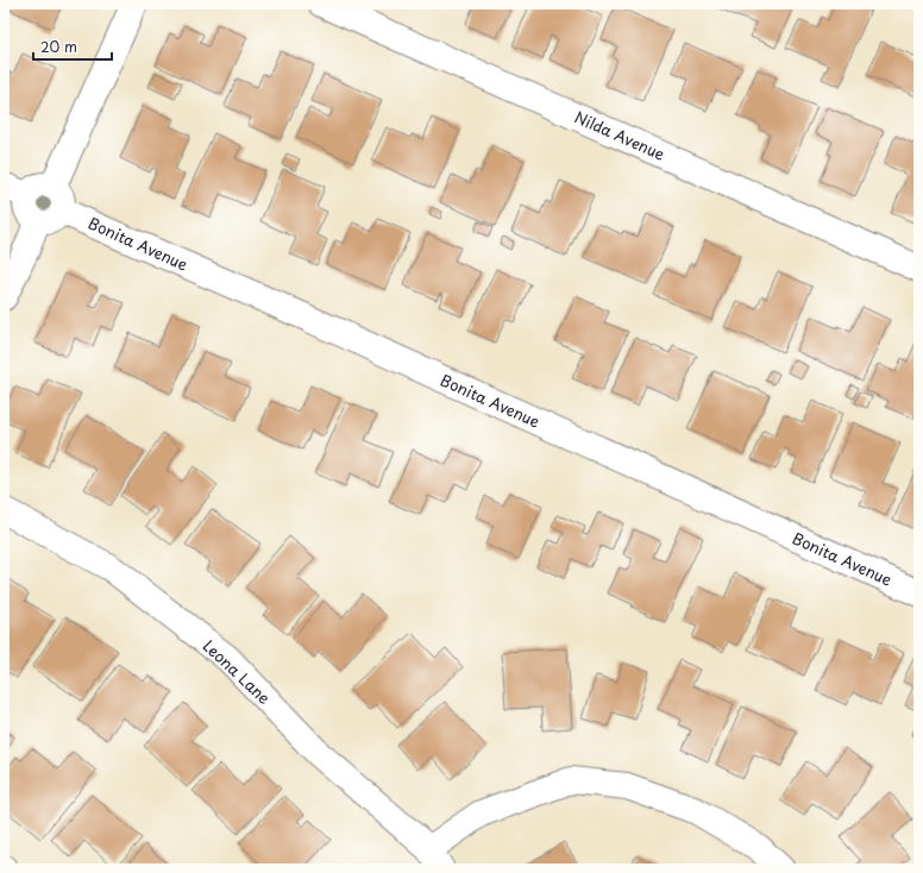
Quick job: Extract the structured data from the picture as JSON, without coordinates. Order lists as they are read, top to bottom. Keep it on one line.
{"streets":{"street":["Nilda Avenue","Bonita Avenue","Leona Lane"]},"scale_bar":"20 m"}
